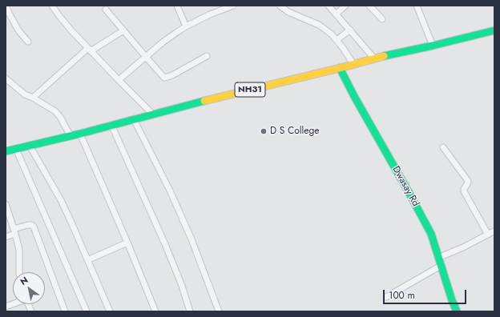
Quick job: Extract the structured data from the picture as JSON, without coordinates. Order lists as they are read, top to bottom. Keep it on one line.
{"streets":{"main road":["NH31","Dwasay Rd"]},"crossings":[["NH31","Dwasay Rd"]],"places":["D S College"],"scale_bar":"100 m","north":"top left"}
